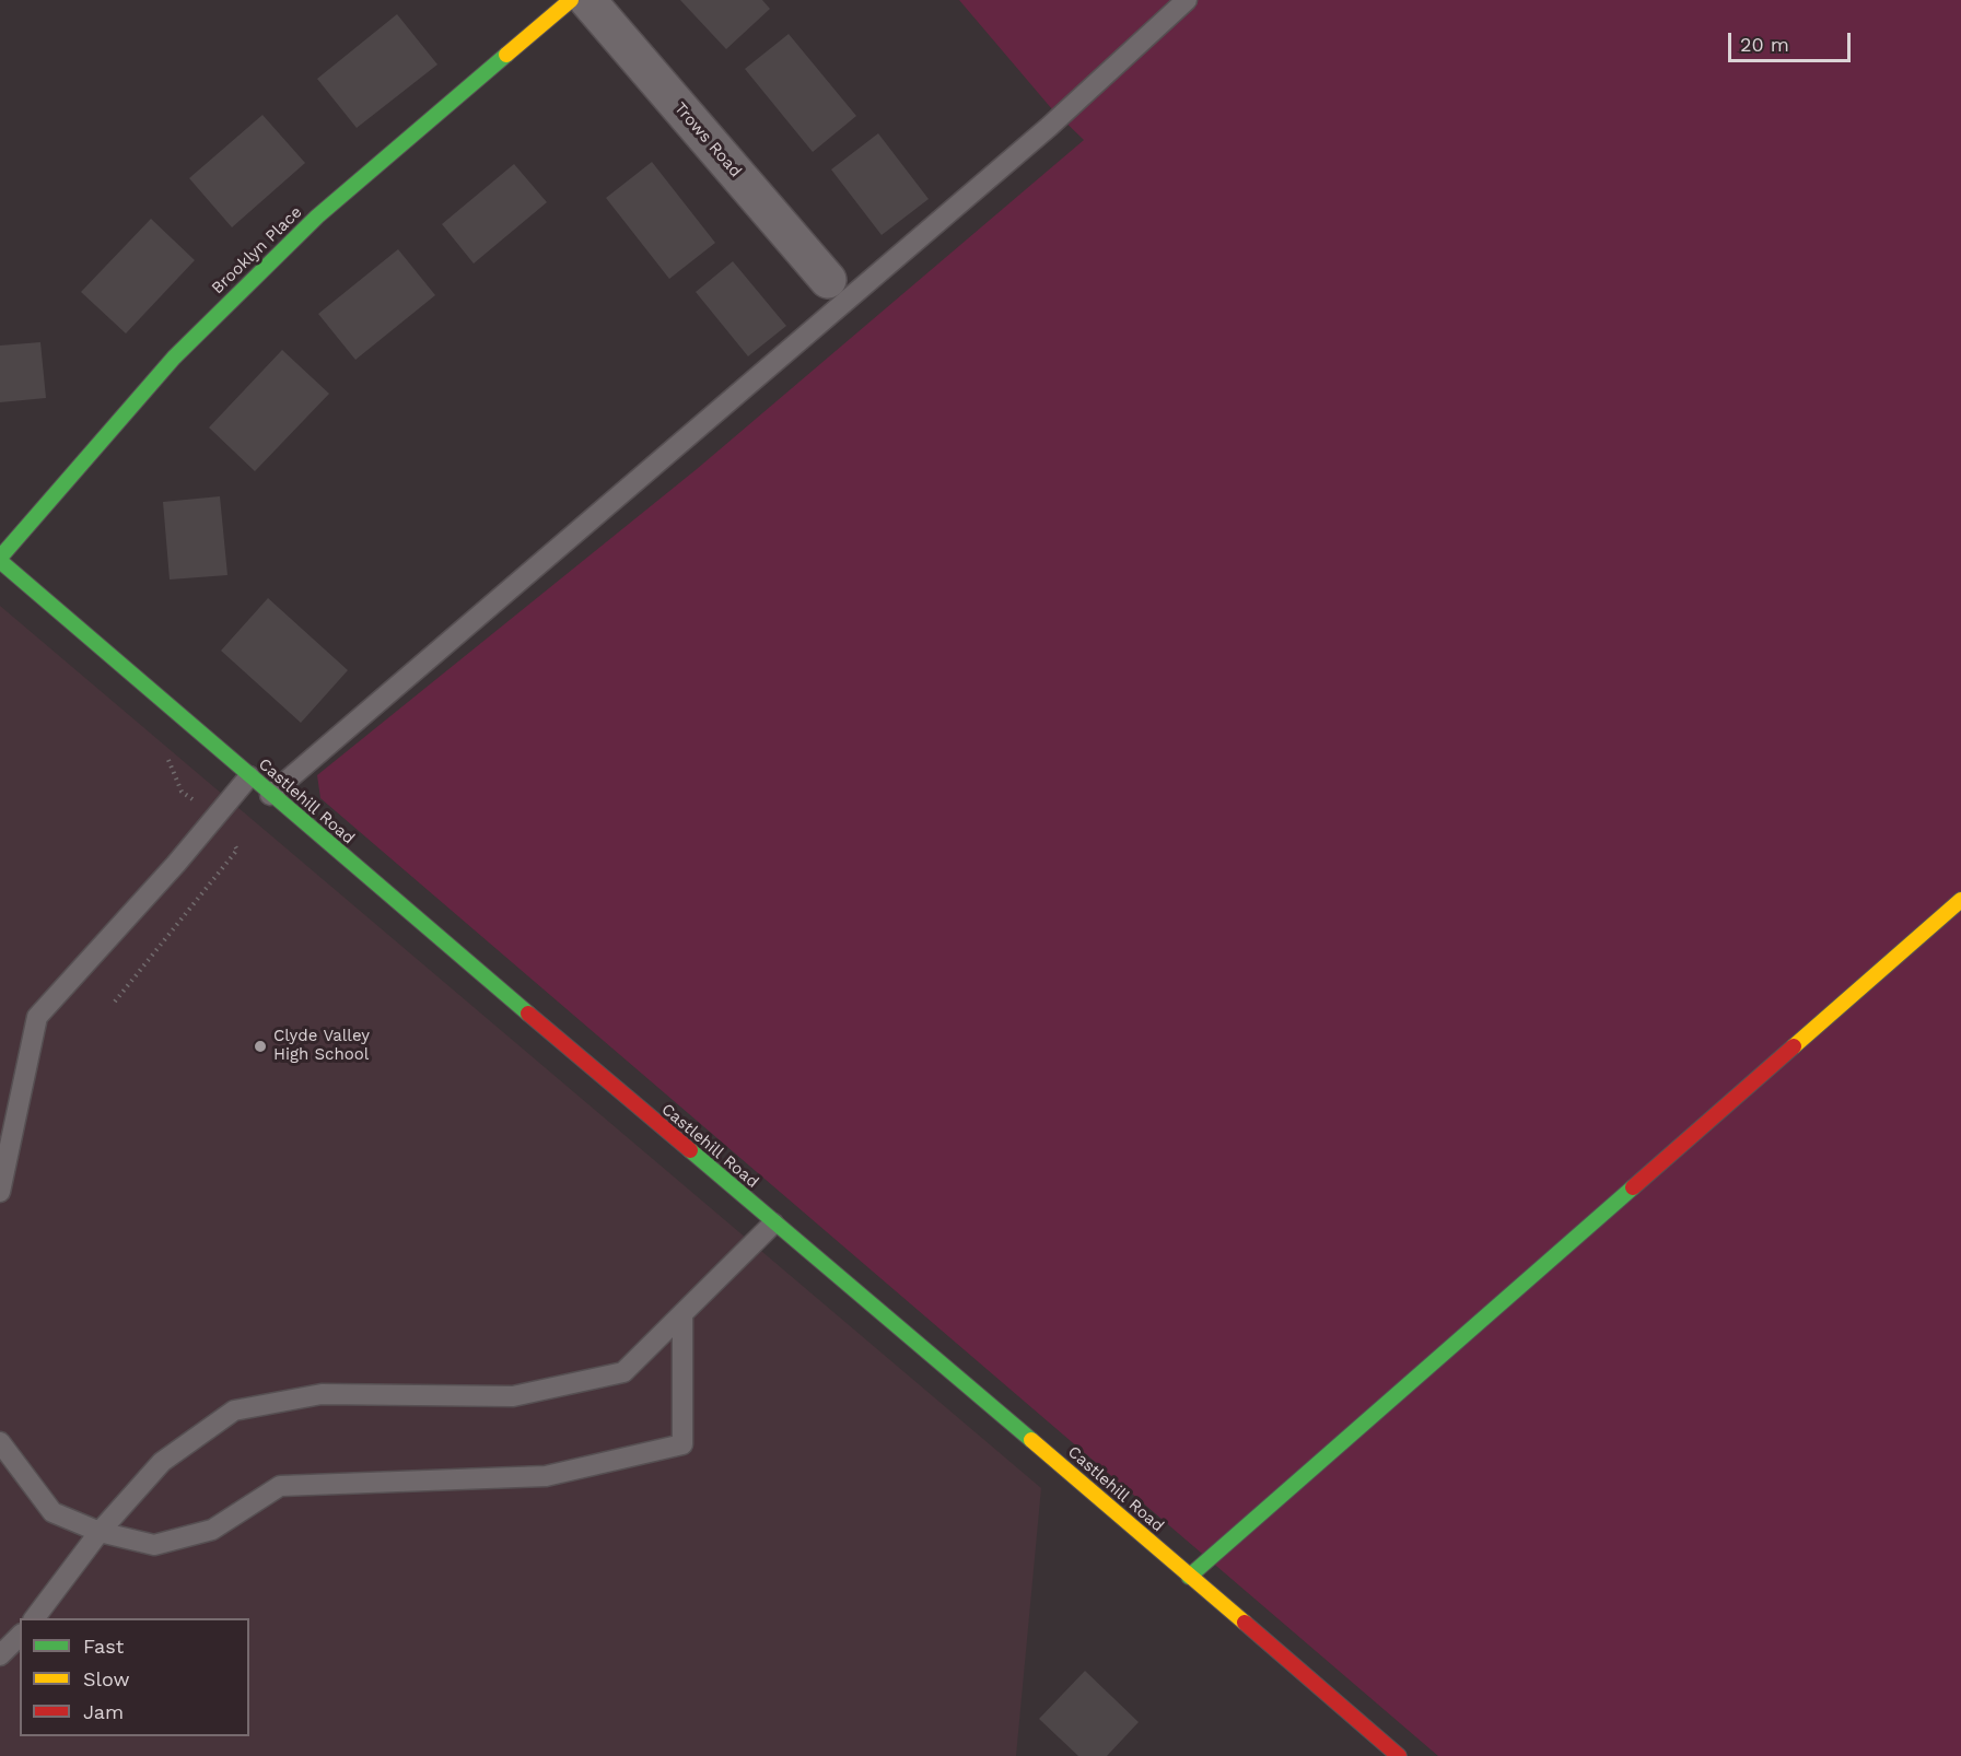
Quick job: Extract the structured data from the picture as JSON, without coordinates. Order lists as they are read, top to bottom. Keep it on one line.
{"streets":{"main road":["Brooklyn Place","Castlehill Road"],"street":["Trows Road"]},"crossings":[["Brooklyn Place","Castlehill Road"]],"places":["Clyde Valley High School"],"legend":["Fast","Slow","Jam"],"scale_bar":"20 m"}
